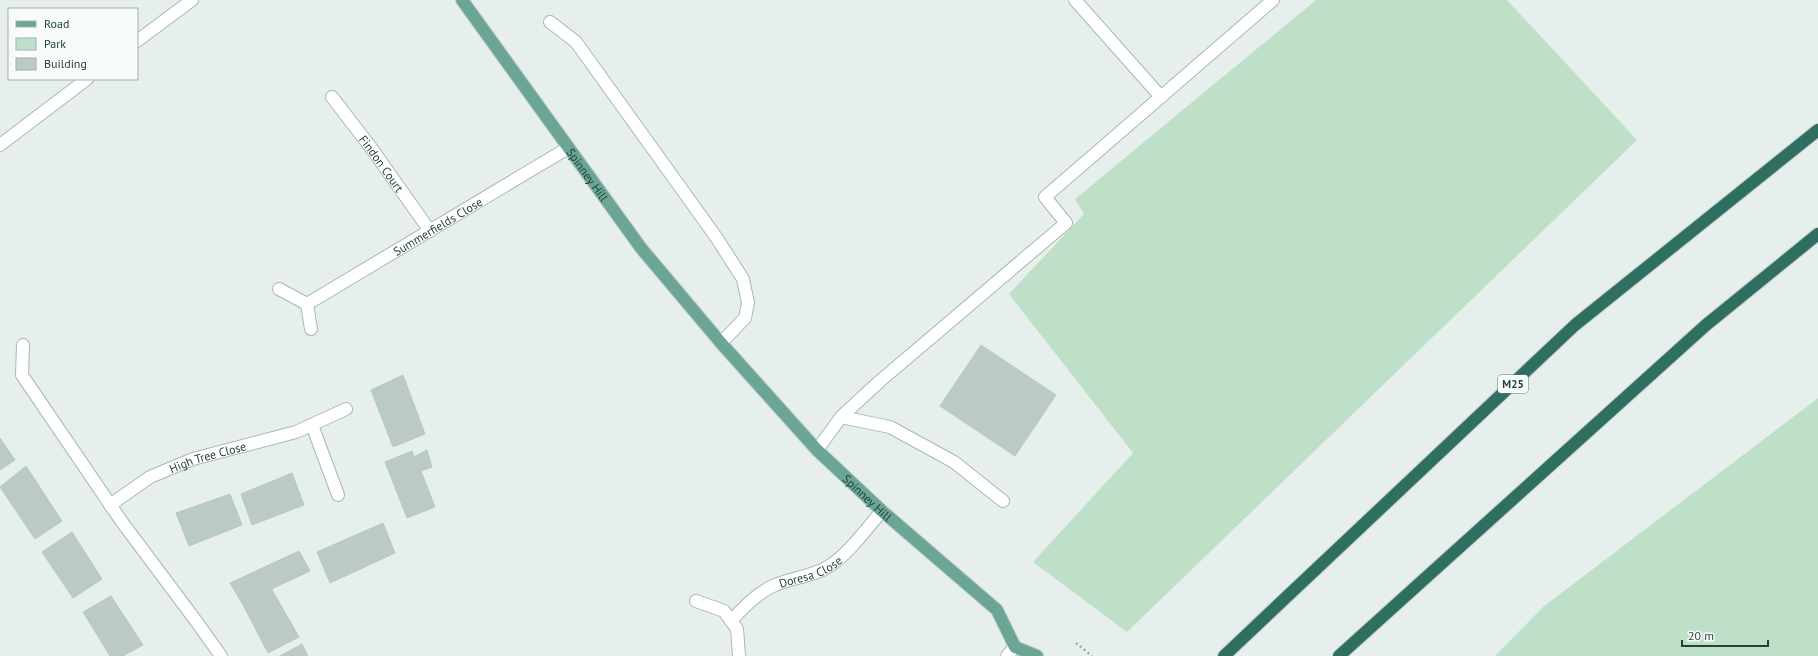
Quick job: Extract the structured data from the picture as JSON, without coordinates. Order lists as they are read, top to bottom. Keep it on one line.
{"streets":{"highway":["M25"],"main road":["Spinney Hill"],"street":["Findon Court","Summerfields Close","High Tree Close","Doresa Close"]},"crossings":[["Findon Court","Summerfields Close"],["Spinney Hill","Summerfields Close"],["Spinney Hill","Doresa Close"]],"legend":["Road","Park","Building"],"scale_bar":"20 m"}
